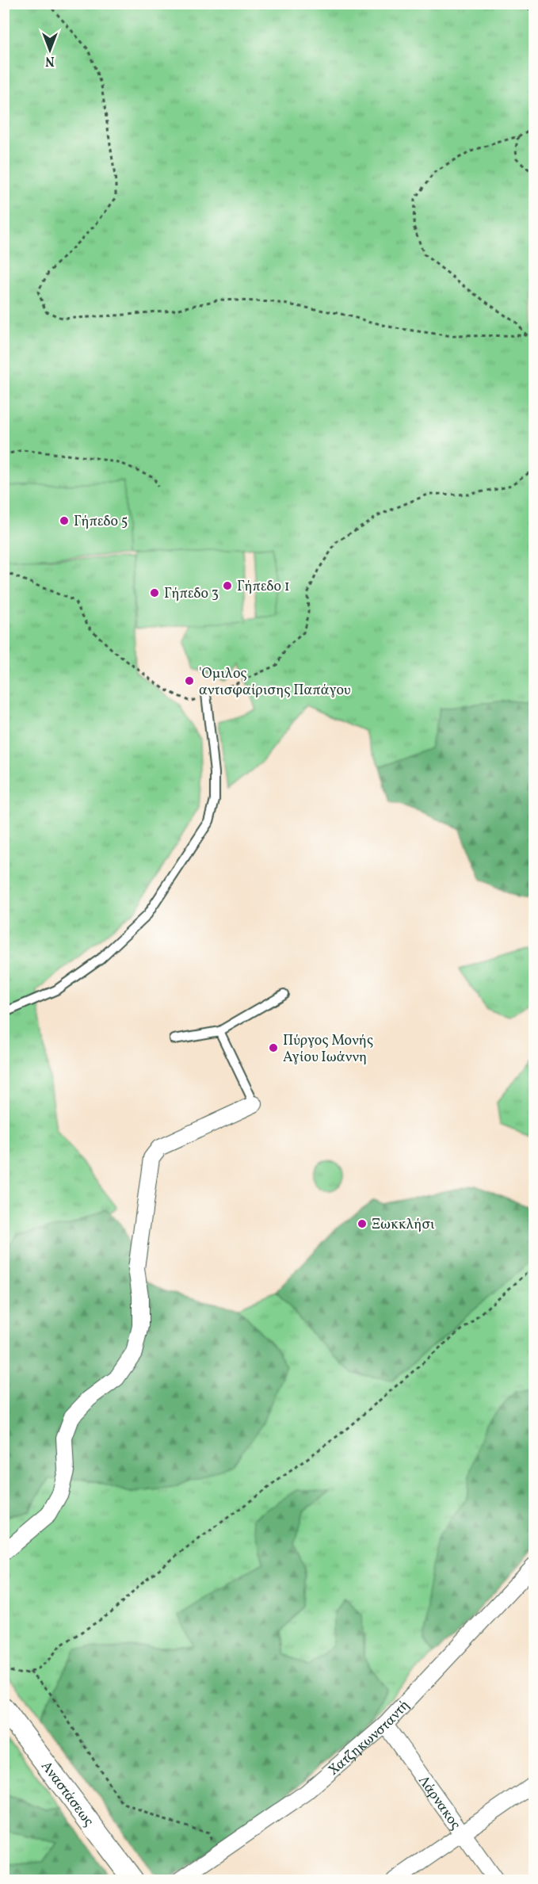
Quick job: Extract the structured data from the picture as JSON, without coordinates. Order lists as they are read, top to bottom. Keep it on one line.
{"streets":{"street":["Χατζηκωνσταντή","Αναστάσεως","Λάρνακος"]},"crossings":[["Χατζηκωνσταντή","Λάρνακος"]],"places":["Γήπεδο 5","Γήπεδο 1","Γήπεδο 3","'Ομιλος αντισφαίρισης Παπάγου","Πύργος Μονής Αγίου Ιωάννη","Ξωκκλήσι"],"north":"bottom"}
